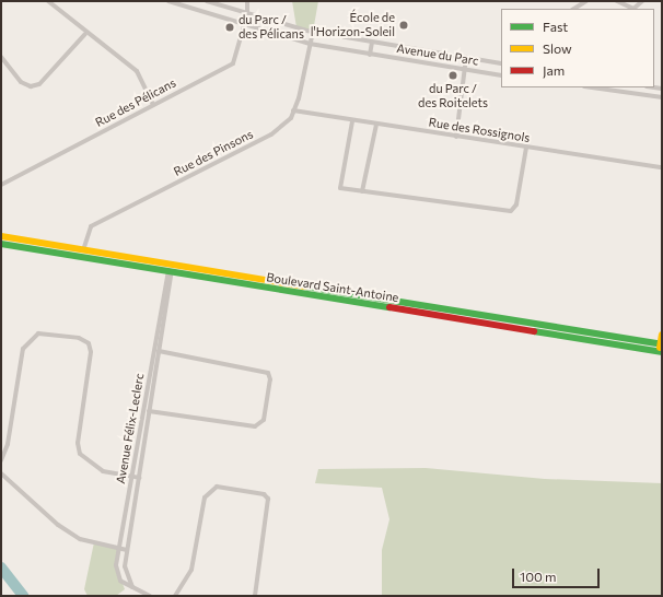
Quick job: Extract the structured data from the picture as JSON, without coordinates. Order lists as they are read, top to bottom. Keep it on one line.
{"streets":{"main road":["Boulevard Saint-Antoine"],"street":["Avenue du Parc","Rue des Pélicans","Rue des Rossignols","Rue des Pinsons","Avenue Félix-Leclerc"]},"crossings":[["Avenue du Parc","Rue des Pélicans"],["Avenue du Parc","Rue des Pinsons"],["Rue des Rossignols","Rue des Pinsons"],["Rue des Pinsons","Boulevard Saint-Antoine"],["Boulevard Saint-Antoine","Avenue Félix-Leclerc"]],"places":["École de l'Horizon-Soleil","du Parc / des Pélicans","du Parc / des Roitelets"],"legend":["Fast","Slow","Jam"],"scale_bar":"100 m"}
